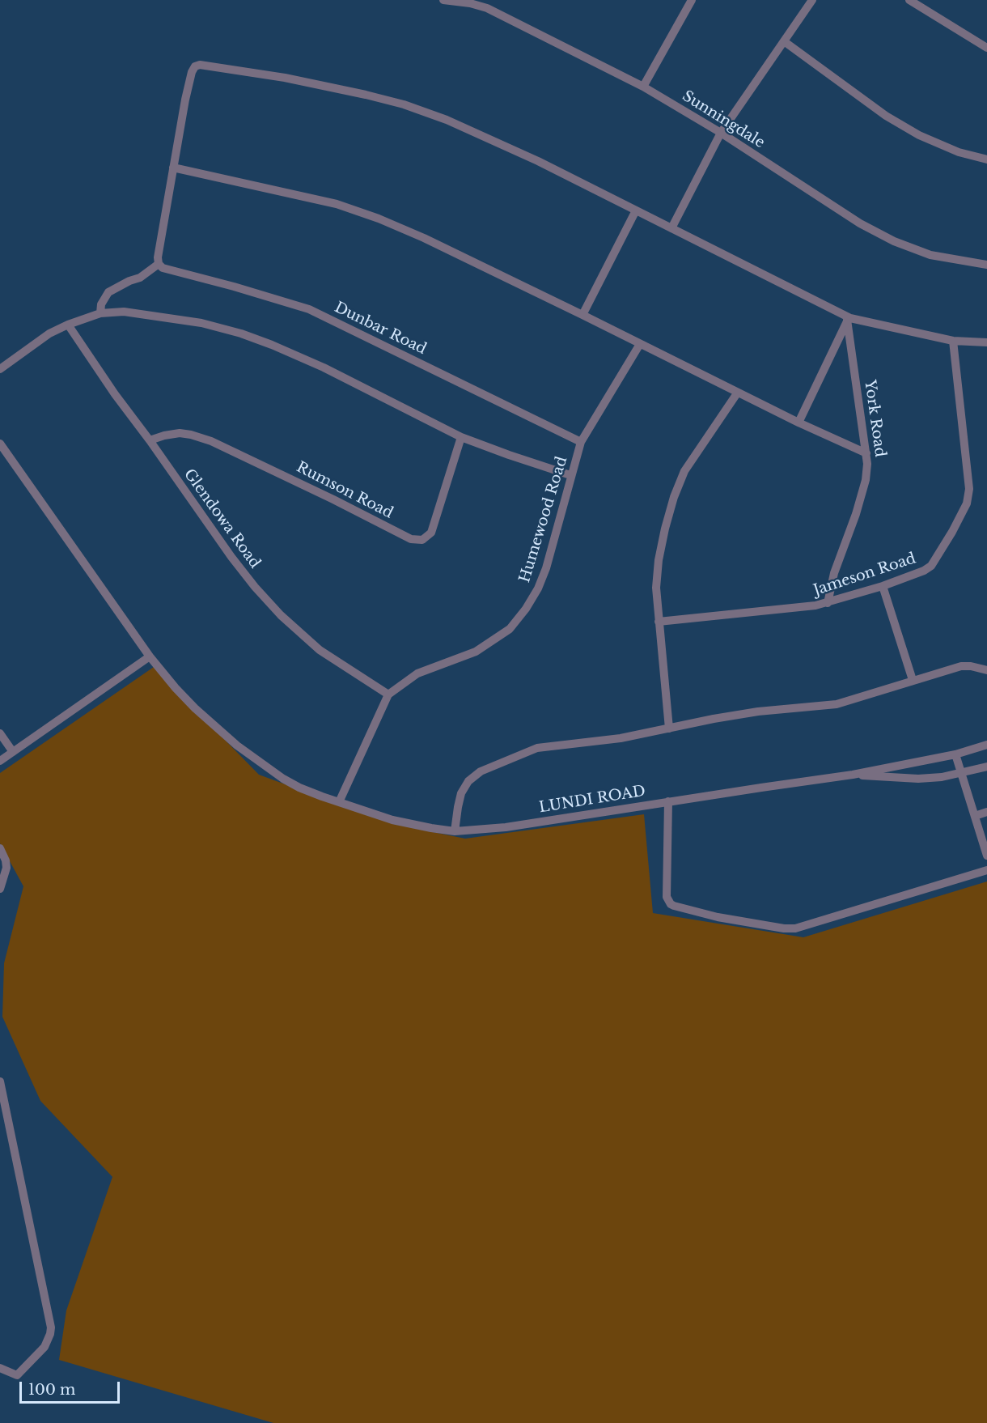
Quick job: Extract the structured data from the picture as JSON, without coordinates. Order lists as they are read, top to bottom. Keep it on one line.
{"streets":{"street":["Sunningdale","Dunbar Road","York Road","Rumson Road","Glendowa Road","Humewood Road","Jameson Road","LUNDI ROAD"]},"crossings":[["Dunbar Road","Humewood Road"],["York Road","Jameson Road"],["Rumson Road","Glendowa Road"],["Glendowa Road","Humewood Road"],["Humewood Road","LUNDI ROAD"]],"scale_bar":"100 m"}
